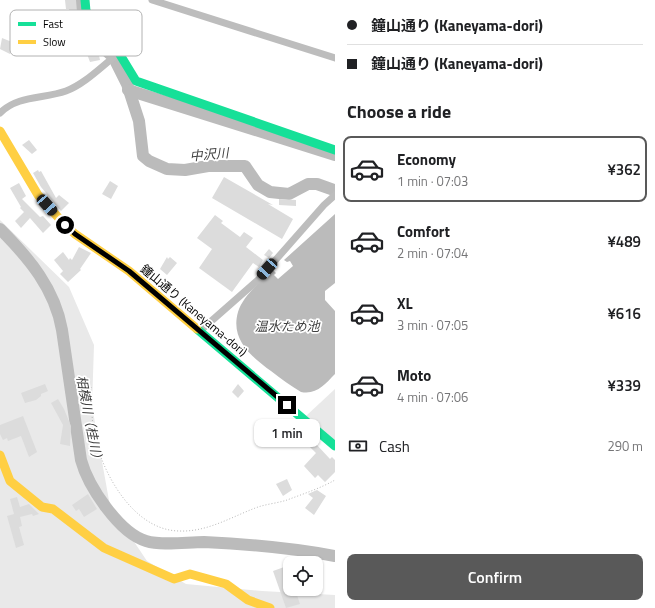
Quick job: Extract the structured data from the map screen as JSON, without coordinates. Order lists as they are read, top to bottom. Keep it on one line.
{"streets":{"street":["鐘山通り (Kaneyama-dori)"]},"water":["中沢川","温水ため池","相模川（桂川）"],"legend":["Fast","Slow"],"page":{"banner":["鐘山通り (Kaneyama-dori)","鐘山通り (Kaneyama-dori)"],"heading":"Choose a ride","list":[{"name":"Economy","note":"1 min · 07:03","value":"¥362"},{"name":"Comfort","note":"2 min · 07:04","value":"¥489"},{"name":"XL","note":"3 min · 07:05","value":"¥616"},{"name":"Moto","note":"4 min · 07:06","value":"¥339"}],"bubble":"1 min","pay":["Cash","290 m"],"buttons":"Confirm"}}
